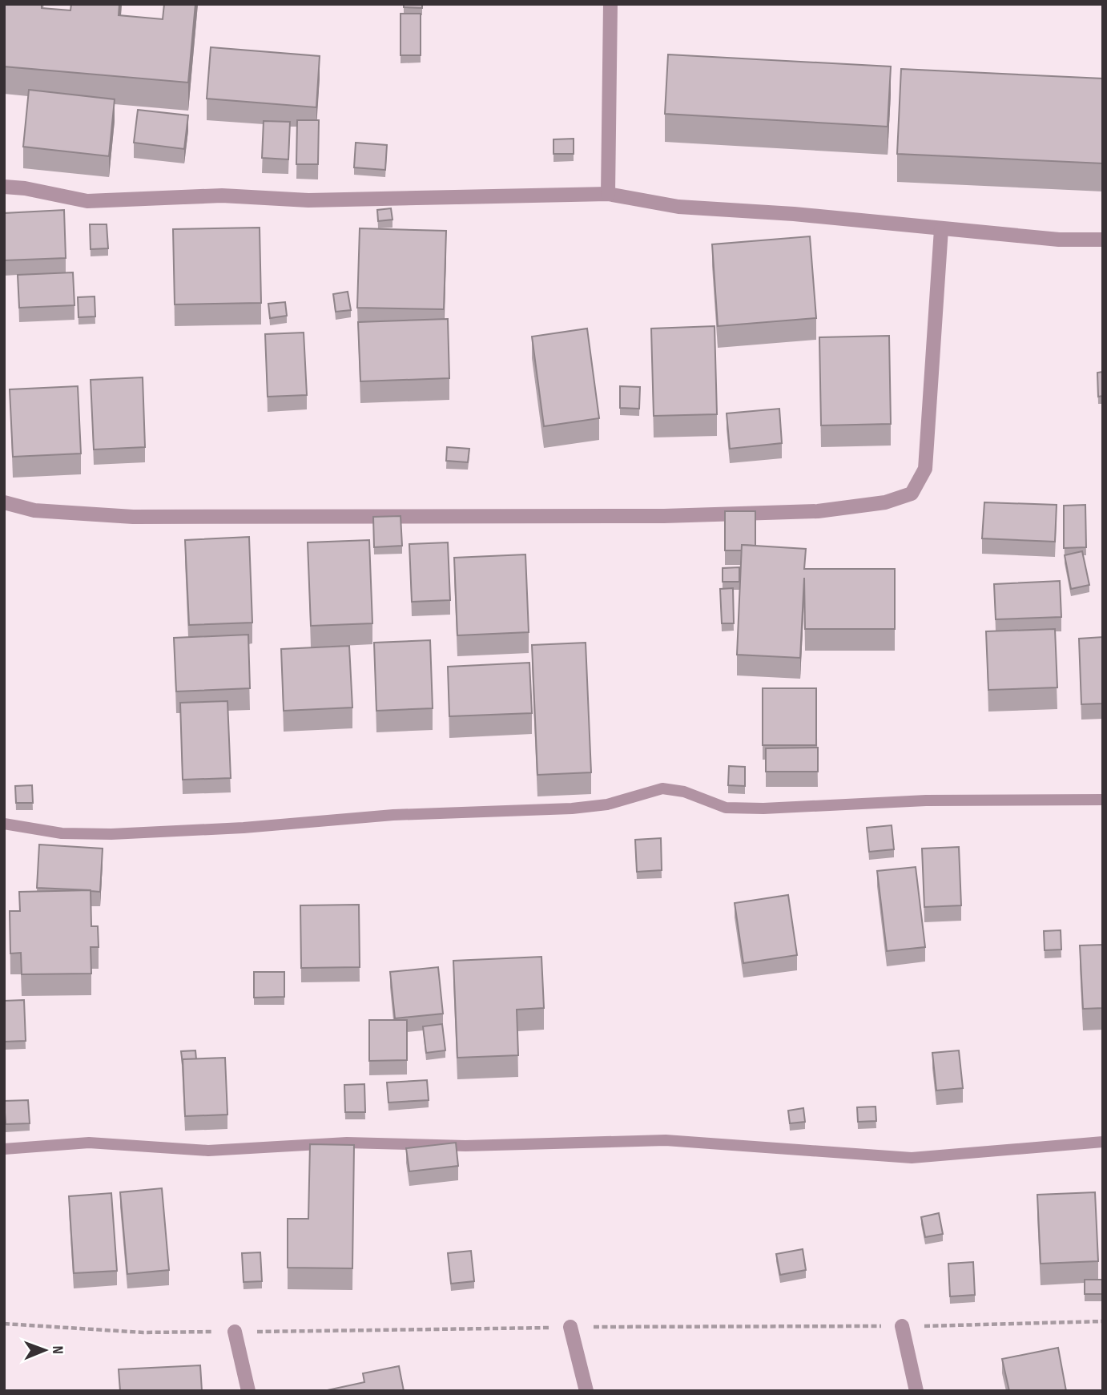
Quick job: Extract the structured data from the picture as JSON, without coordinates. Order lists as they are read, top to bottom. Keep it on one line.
{"north":"right"}
